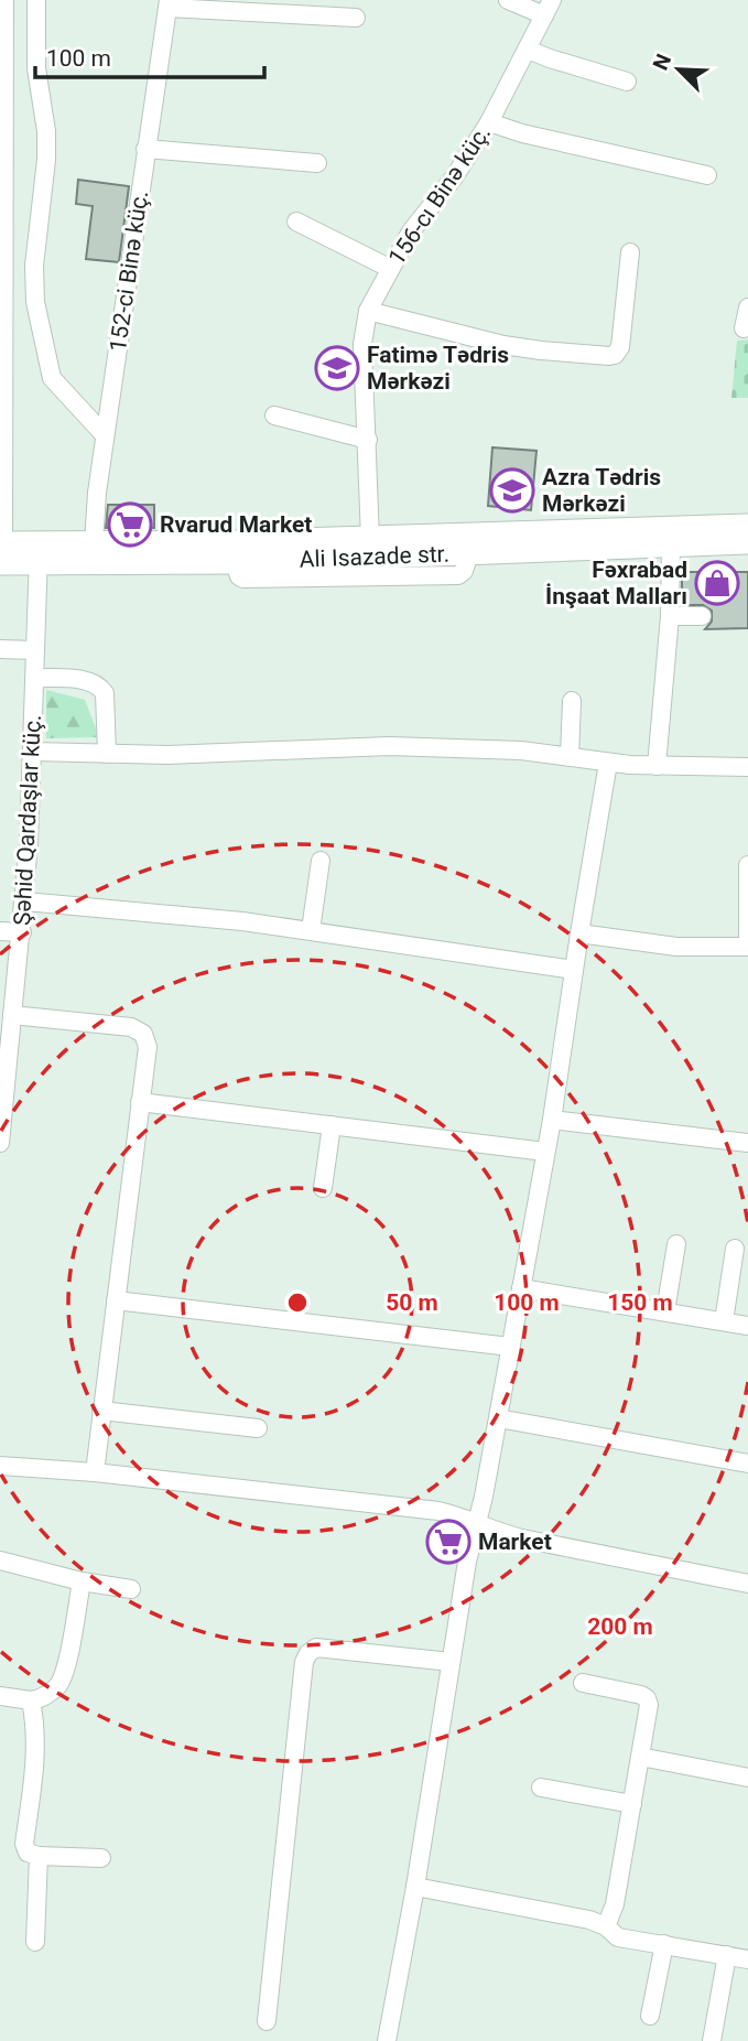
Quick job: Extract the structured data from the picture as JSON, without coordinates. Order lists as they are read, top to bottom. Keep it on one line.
{"streets":{"main road":["Ali Isazade str."],"street":["156-cı Binə küç.","152-ci Binə küç.","Şəhid Qardaşlar küç."]},"crossings":[["156-cı Binə küç.","Ali Isazade str."],["152-ci Binə küç.","Ali Isazade str."],["Ali Isazade str.","Şəhid Qardaşlar küç."]],"places":{"school or university":["Fatimə Tədris Mərkəzi","Azra Tədris Mərkəzi"],"supermarket":["Rvarud Market","Market"],"shop":["Fəxrabad İnşaat Malları"]},"scale_bar":"100 m","north":"top left","rings":["50 m","100 m","150 m","200 m"]}
